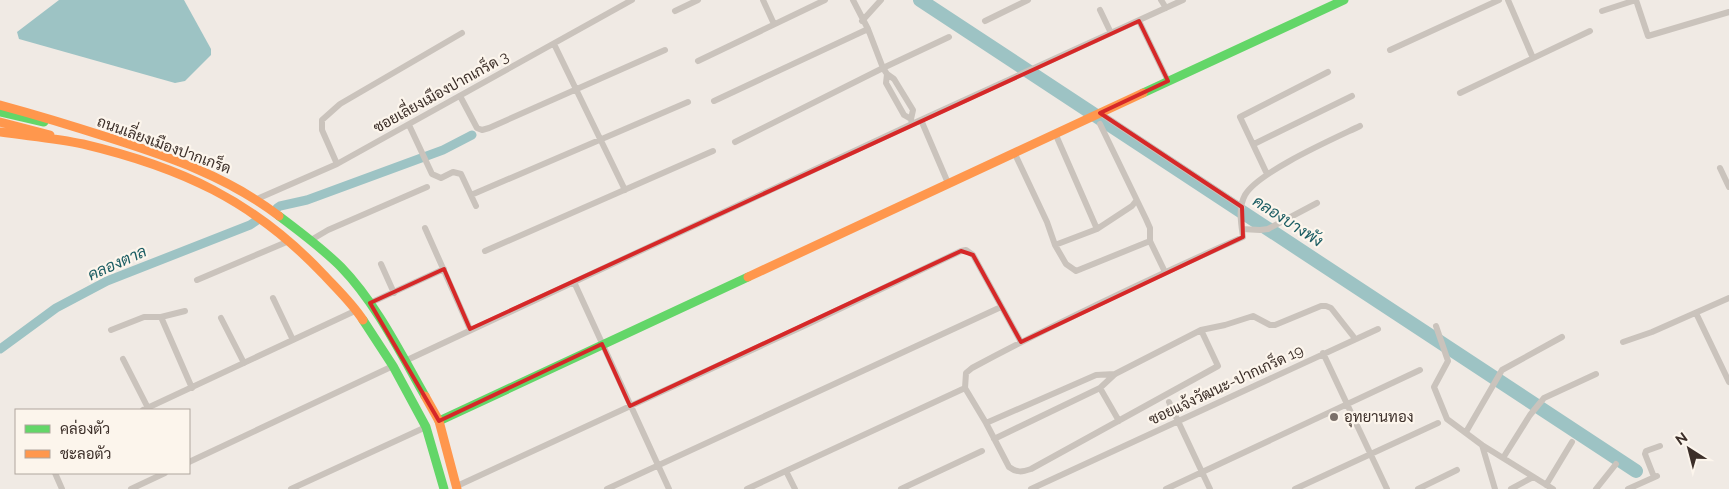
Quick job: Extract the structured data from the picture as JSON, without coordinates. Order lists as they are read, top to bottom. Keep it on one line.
{"streets":{"main road":["ถนนเลี่ยงเมืองปากเกร็ด"],"street":["ซอยเลี่ยงเมืองปากเกร็ด 3","ซอยแจ้งวัฒนะ-ปากเกร็ด 19"]},"crossings":[["ซอยเลี่ยงเมืองปากเกร็ด 3","ถนนเลี่ยงเมืองปากเกร็ด"]],"water":["คลองบางพัง","คลองตาล"],"places":["อุทยานทอง"],"legend":["คล่องตัว","ชะลอตัว"],"north":"top left"}
